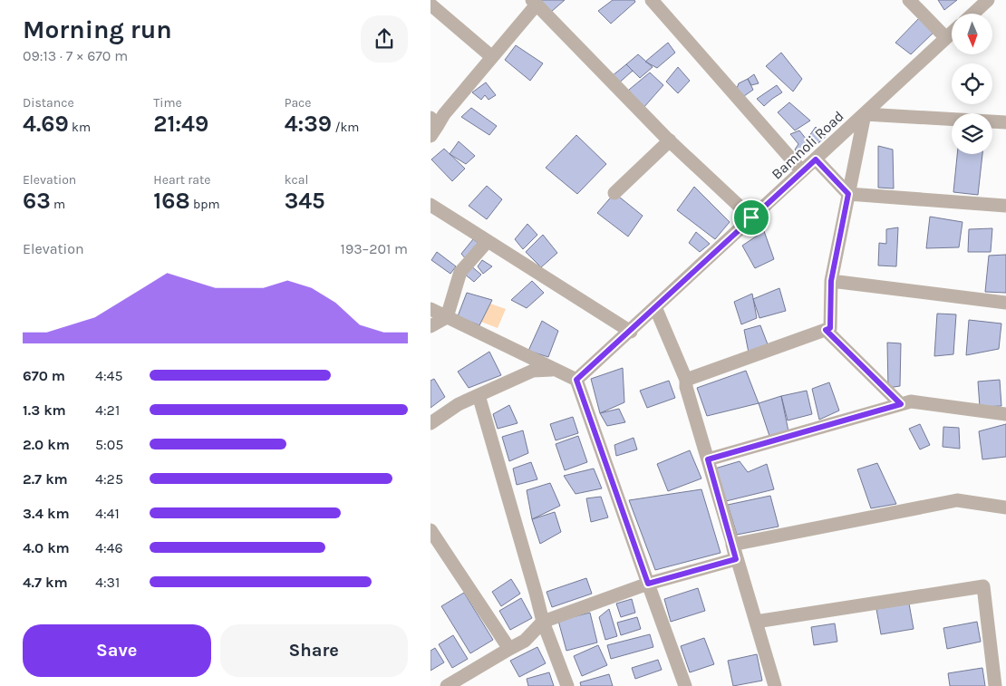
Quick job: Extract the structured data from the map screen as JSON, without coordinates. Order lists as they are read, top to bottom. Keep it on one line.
{"streets":{"street":["Bamnoli Road"]},"north":"bottom","page":{"heading":["Morning run","09:13 · 7 × 670 m"],"stats":[["Distance","4.69 km"],["Time","21:49"],["Pace","4:39 /km"],["Elevation","63 m"],["Heart rate","168 bpm"],["kcal","345"]],"chart":["Elevation","193–201 m"],"list":[{"name":"670 m","note":"4:45"},{"name":"1.3 km","note":"4:21"},{"name":"2.0 km","note":"5:05"},{"name":"2.7 km","note":"4:25"},{"name":"3.4 km","note":"4:41"},{"name":"4.0 km","note":"4:46"},{"name":"4.7 km","note":"4:31"}],"buttons":["Save","Share"]}}
